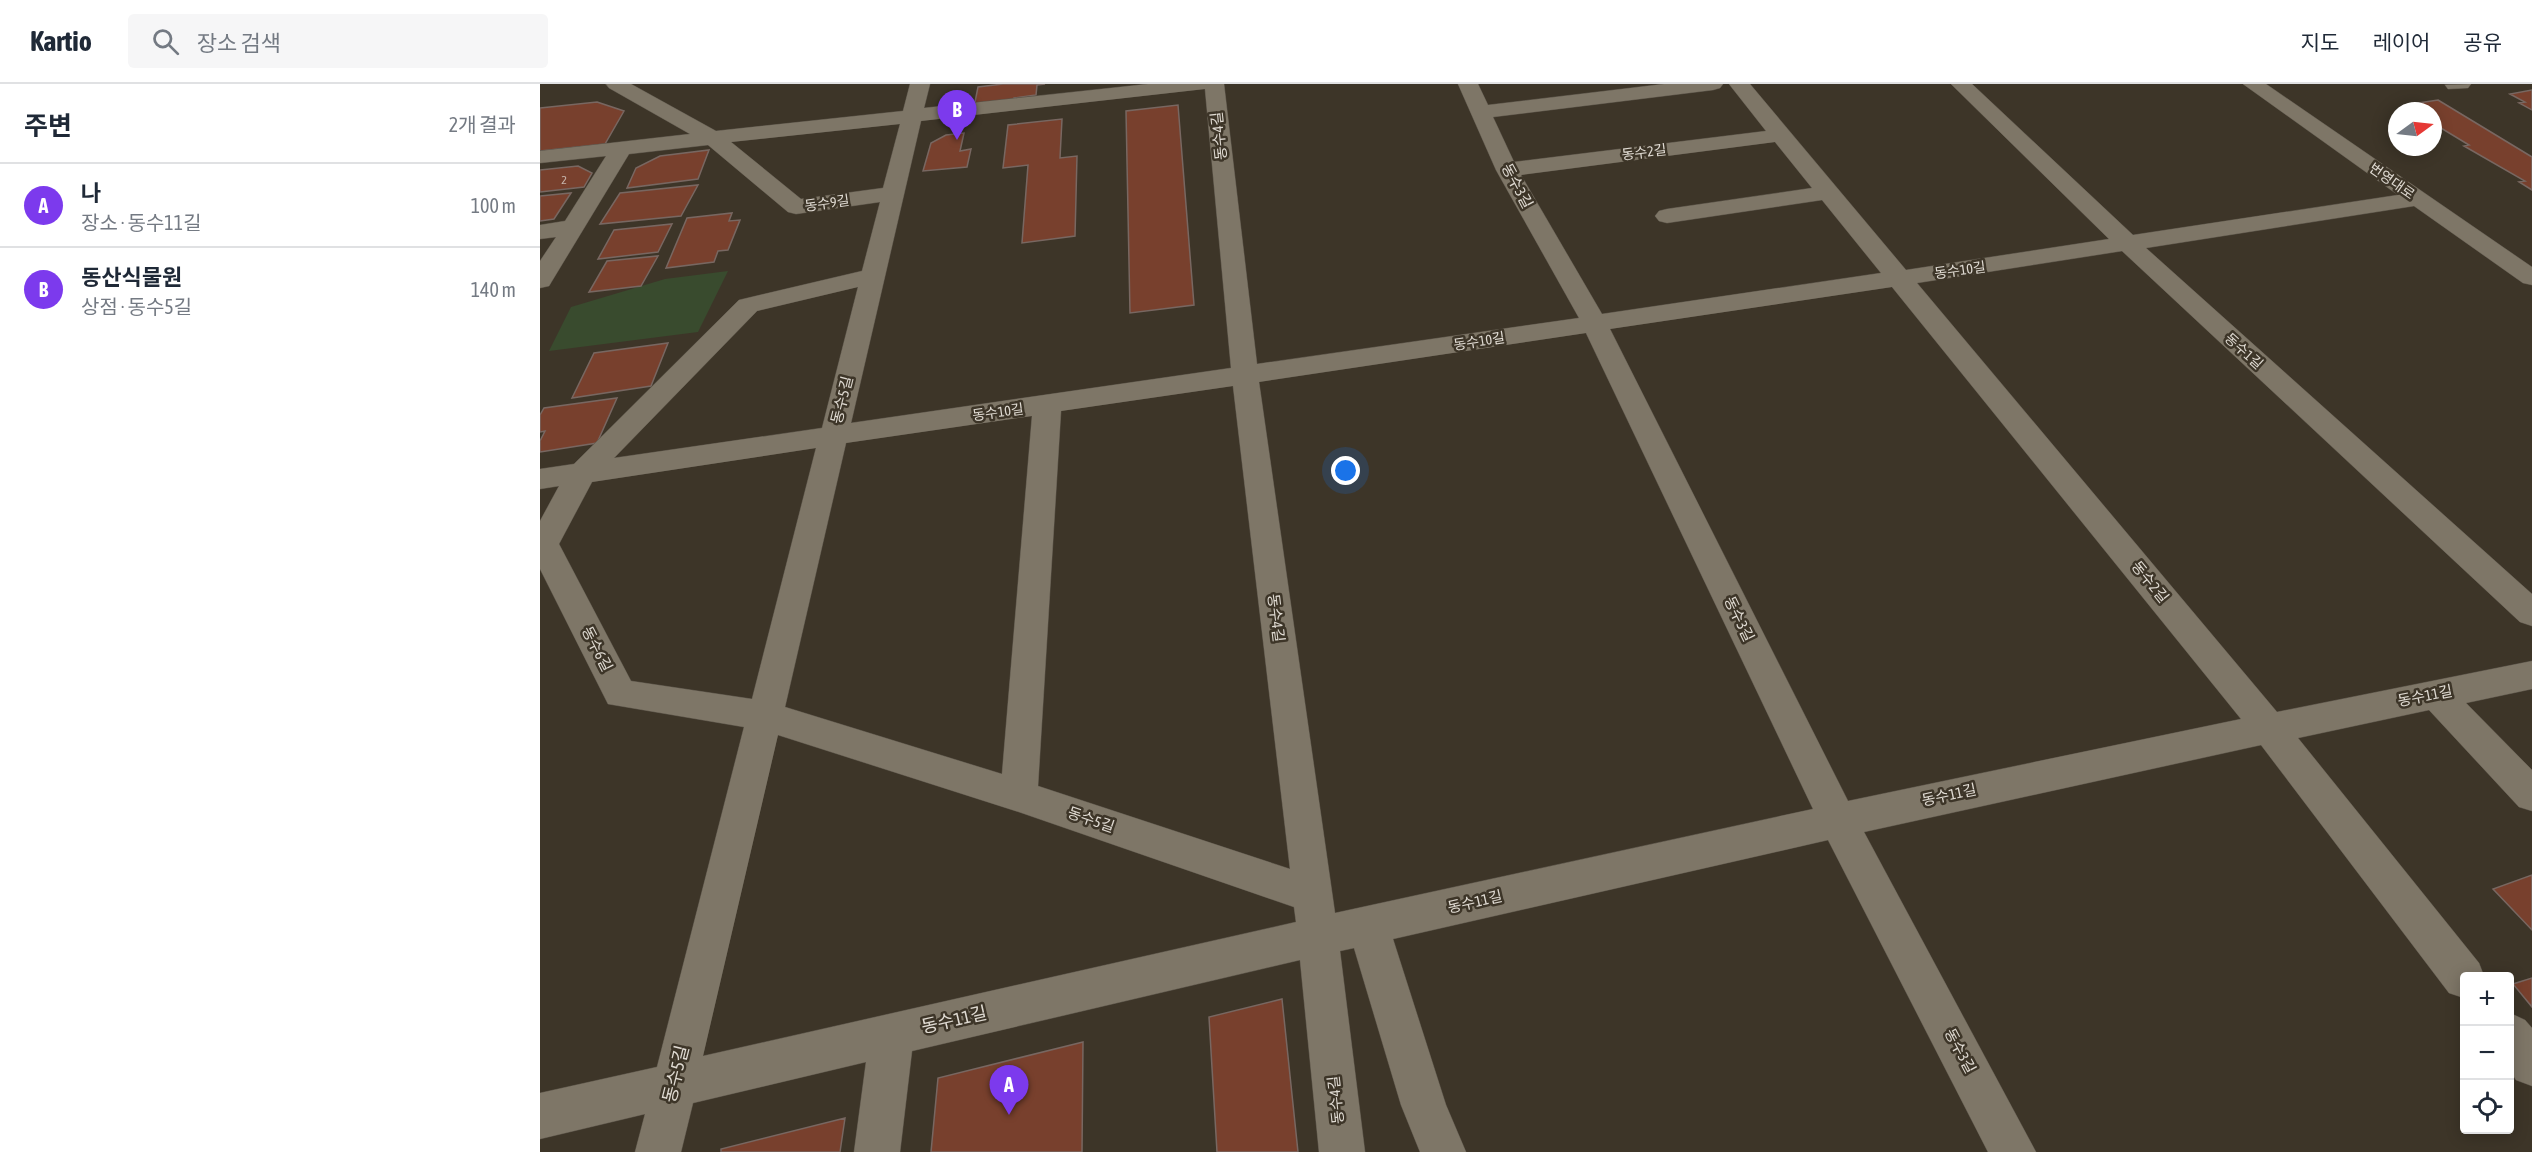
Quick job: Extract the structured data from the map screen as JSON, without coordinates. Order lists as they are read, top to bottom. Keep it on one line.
{"streets":{"street":["동수4길","동수2길","번영대로","동수3길","동수9길","동수10길","동수1길","동수5길","동수6길","동수11길"]},"crossings":[["동수4길","동수10길"],["동수4길","동수5길"],["동수4길","동수11길"],["동수2길","동수3길"],["동수2길","동수10길"],["동수2길","동수11길"],["번영대로","동수10길"],["동수3길","동수10길"],["동수3길","동수11길"],["동수9길","동수5길"],["동수10길","동수1길"],["동수10길","동수5길"],["동수10길","동수6길"],["동수5길","동수6길"],["동수5길","동수11길"]],"house_numbers":["2"],"north":"right","page":{"header":"Kartio","search":"장소 검색","nav":["지도","레이어","공유"],"heading":["주변","2개 결과"],"pins":["B","A"],"list":[{"mark":"A","name":"나","note":"장소 · 동수11길","value":"100 m"},{"mark":"B","name":"동산식물원","note":"상점 · 동수5길","value":"140 m"}],"map_buttons":["+","−"]}}
